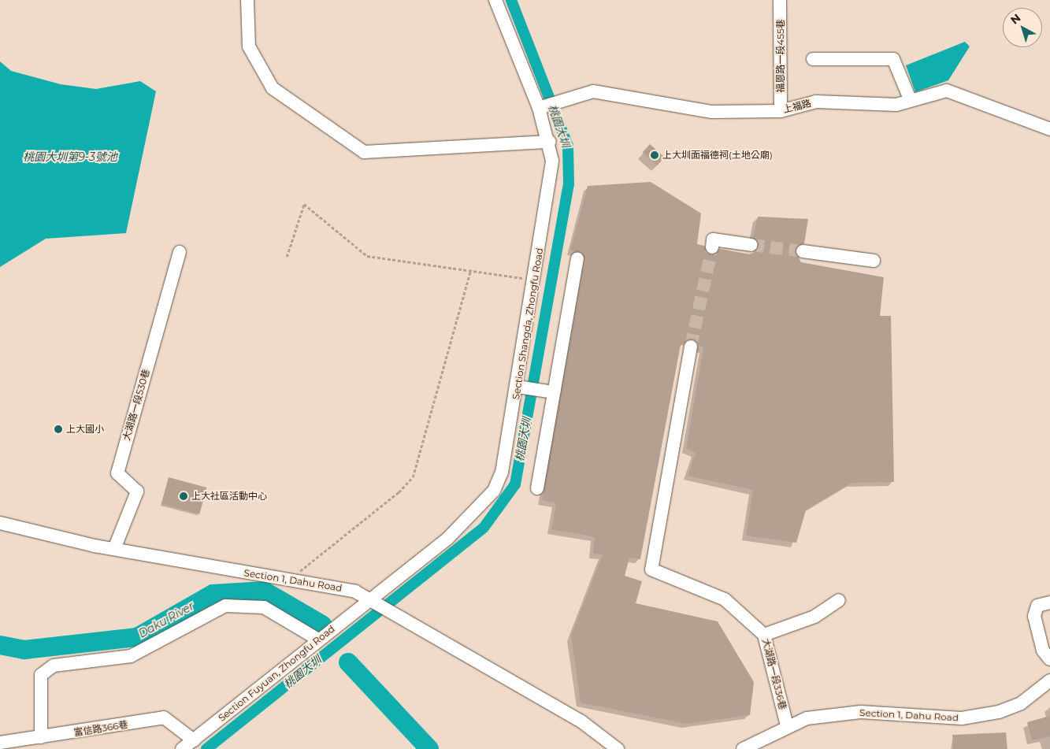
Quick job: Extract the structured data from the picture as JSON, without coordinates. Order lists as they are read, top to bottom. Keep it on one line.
{"streets":{"street":["福恩路一段455巷","上福路","Section Shangda, Zhongfu Road","大湖路一段530巷","Section 1, Dahu Road","Section Fuyuan, Zhongfu Road","大湖路一段336巷","富信路366巷"]},"crossings":[["福恩路一段455巷","上福路"],["上福路","Section Shangda, Zhongfu Road"],["Section Shangda, Zhongfu Road","Section 1, Dahu Road"],["Section Shangda, Zhongfu Road","Section Fuyuan, Zhongfu Road"],["大湖路一段530巷","Section 1, Dahu Road"],["Section 1, Dahu Road","Section Fuyuan, Zhongfu Road"],["Section 1, Dahu Road","大湖路一段336巷"],["Section Fuyuan, Zhongfu Road","富信路366巷"]],"water":["桃園大圳","桃園大圳第9-3號池","Daku River"],"places":["上大圳面福德祠(土地公廟)","上大國小","上大社區活動中心"],"north":"top left"}
